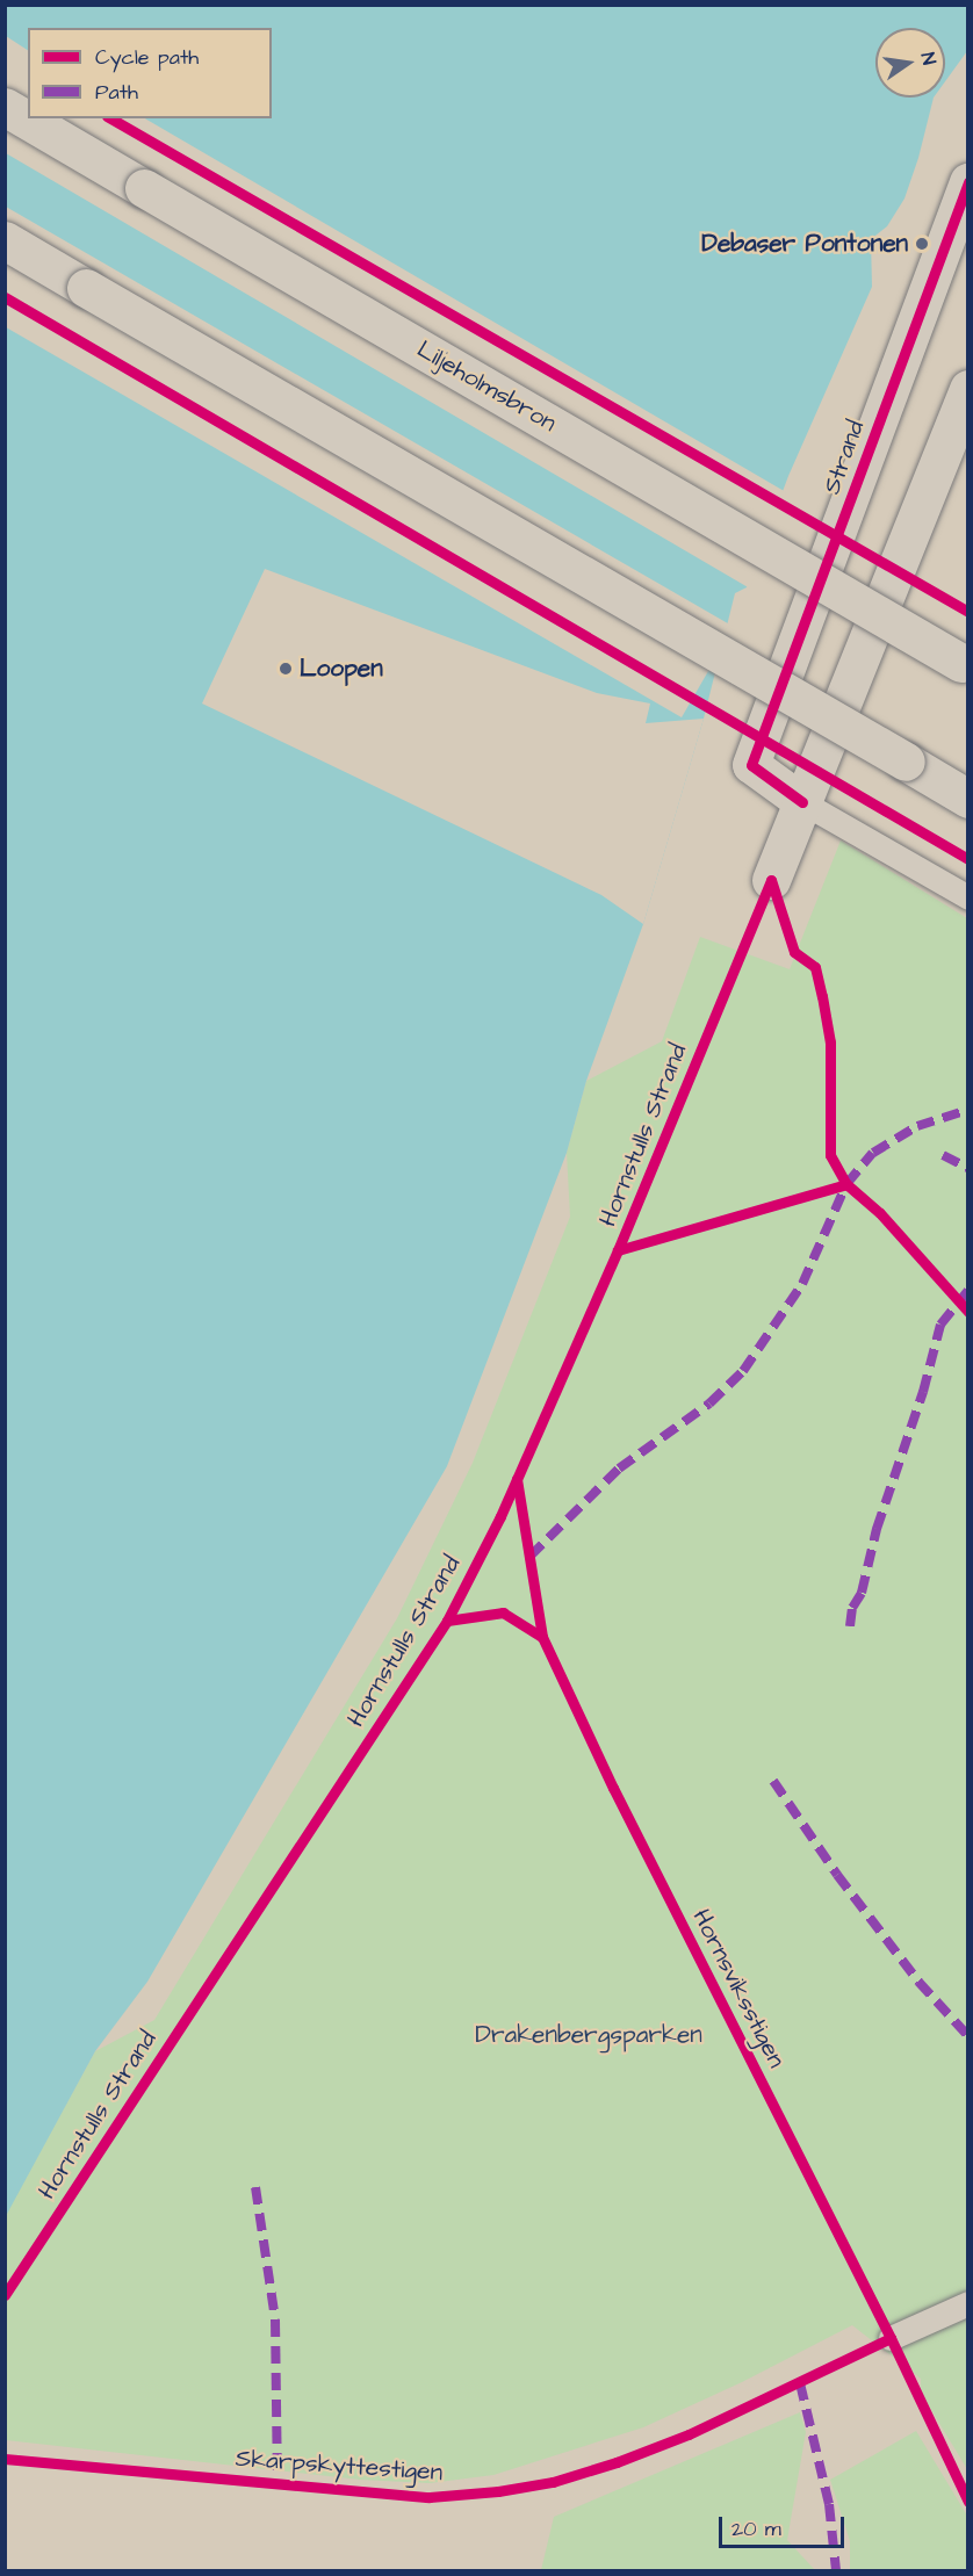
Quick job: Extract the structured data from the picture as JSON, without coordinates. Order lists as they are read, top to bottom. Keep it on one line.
{"streets":{"main road":["Liljeholmsbron"],"street":["Strand"],"cycle path":["Hornstulls Strand","Hornsviksstigen","Skarpskyttestigen"]},"parks":["Drakenbergsparken"],"places":["Debaser Pontonen","Loopen"],"legend":["Cycle path","Path"],"scale_bar":"20 m","north":"right"}
